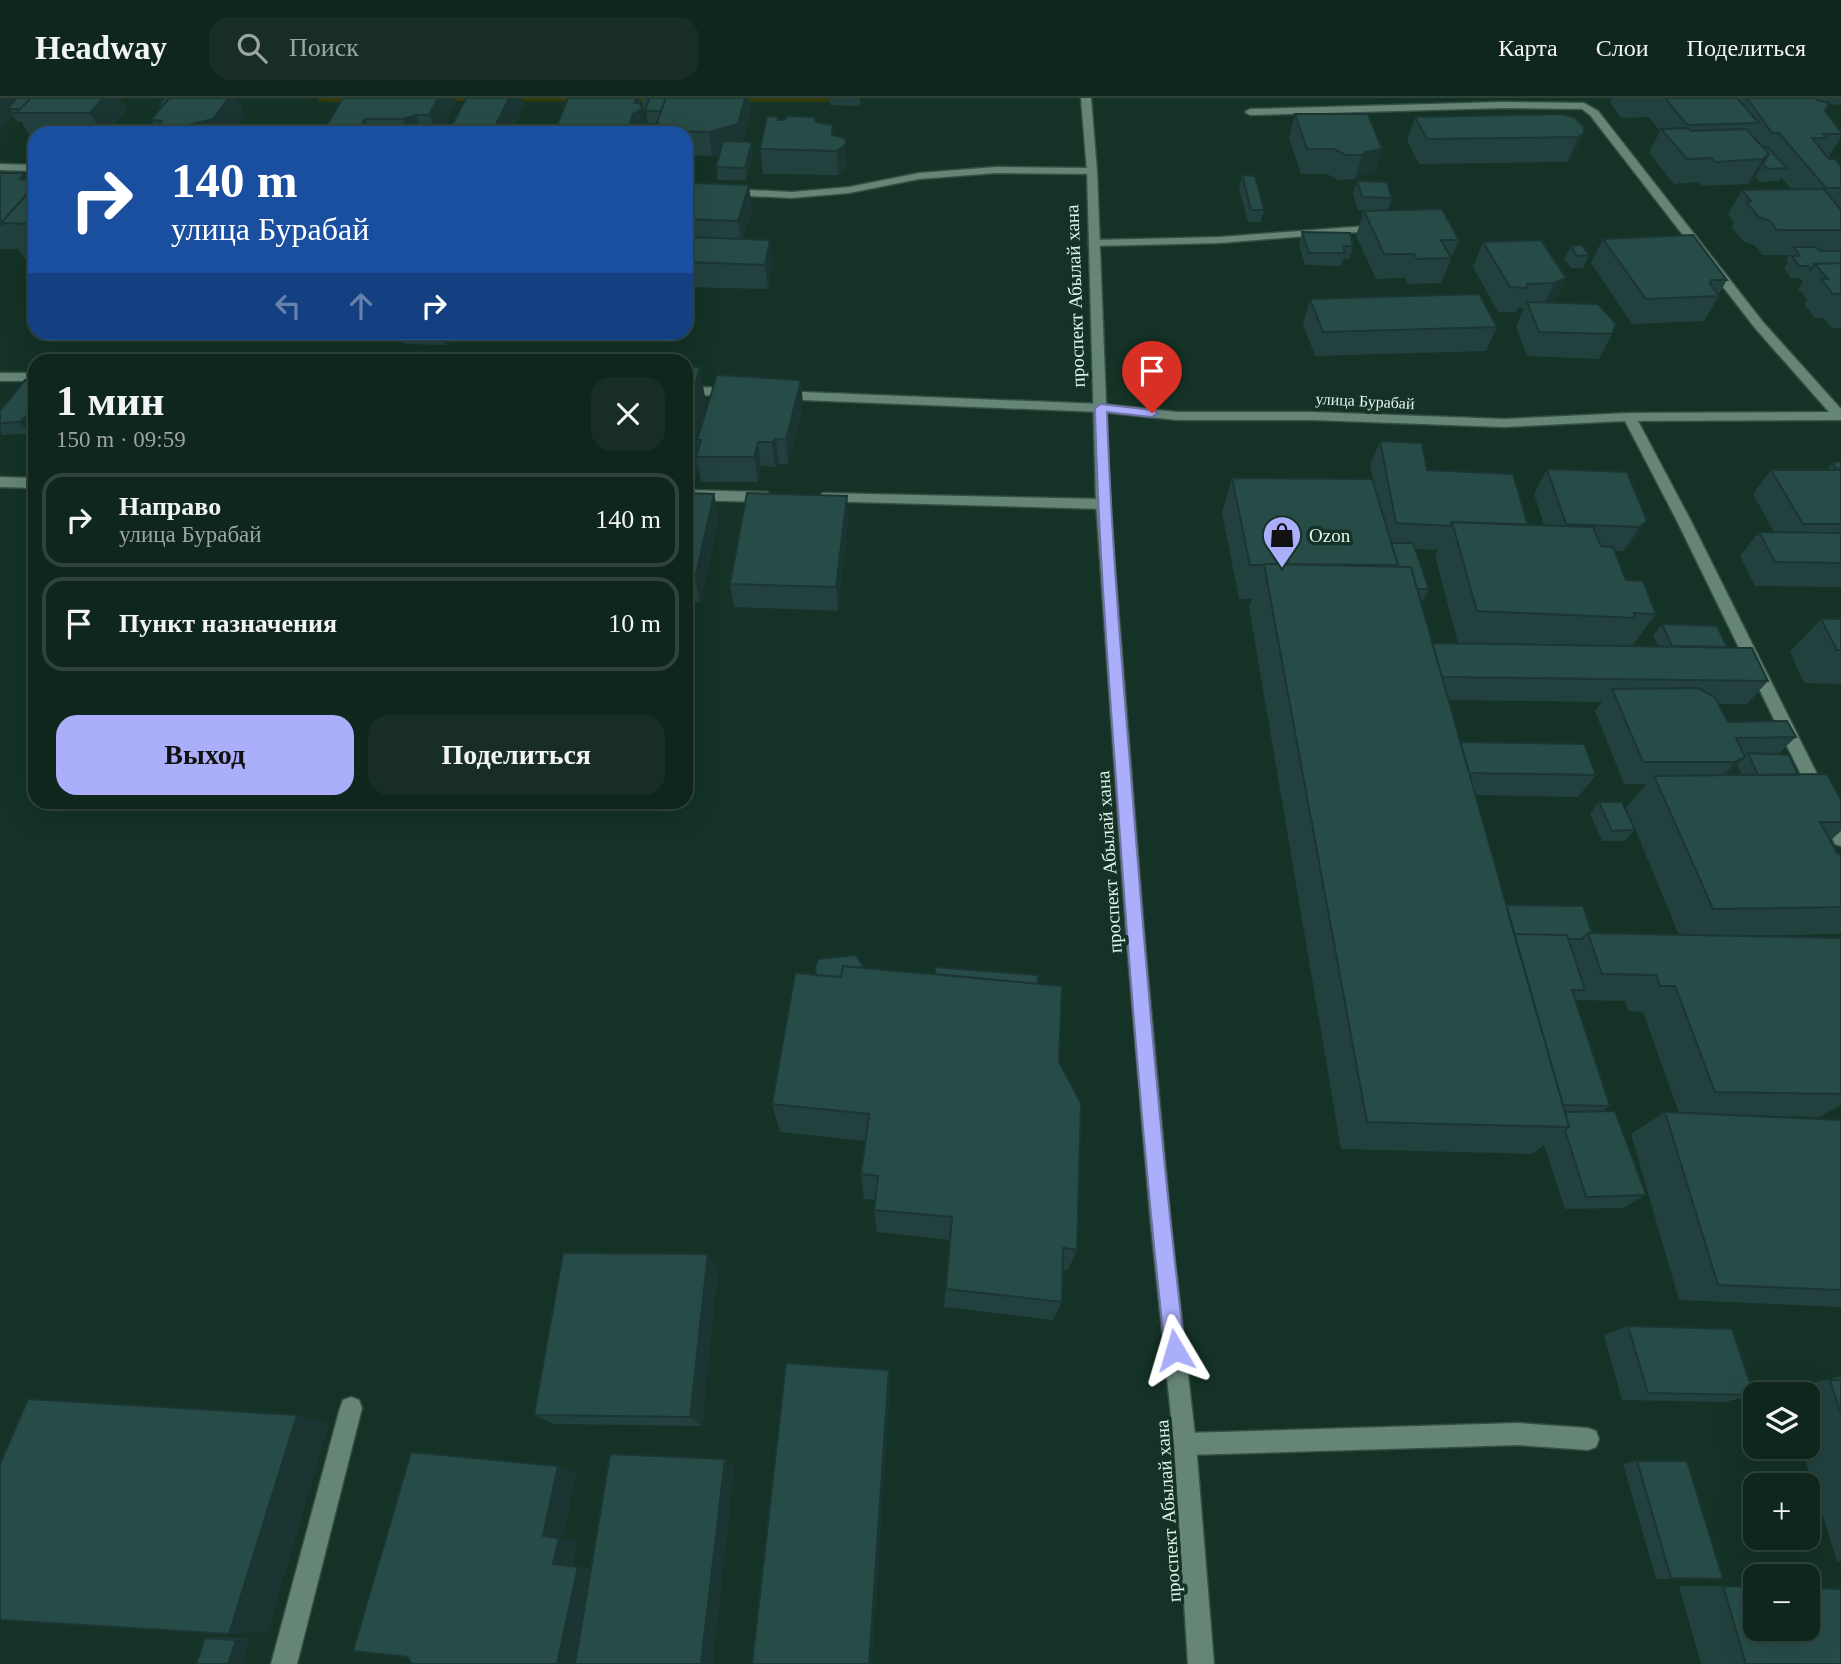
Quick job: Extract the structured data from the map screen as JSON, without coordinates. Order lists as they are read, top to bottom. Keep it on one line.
{"streets":{"street":["проспект Абылай хана","улица Бурабай"]},"crossings":[["проспект Абылай хана","улица Бурабай"]],"places":{"shop":["Ozon"]},"page":{"header":"Headway","search":"Поиск","nav":["Карта","Слои","Поделиться"],"turn":["140 m","улица Бурабай"],"heading":["1 мин","150 m · 09:59"],"list":[{"name":"Направо","note":"улица Бурабай","value":"140 m"},{"name":"Пункт назначения","value":"10 m"}],"buttons":["Выход","Поделиться"],"map_buttons":["+","−"]}}
